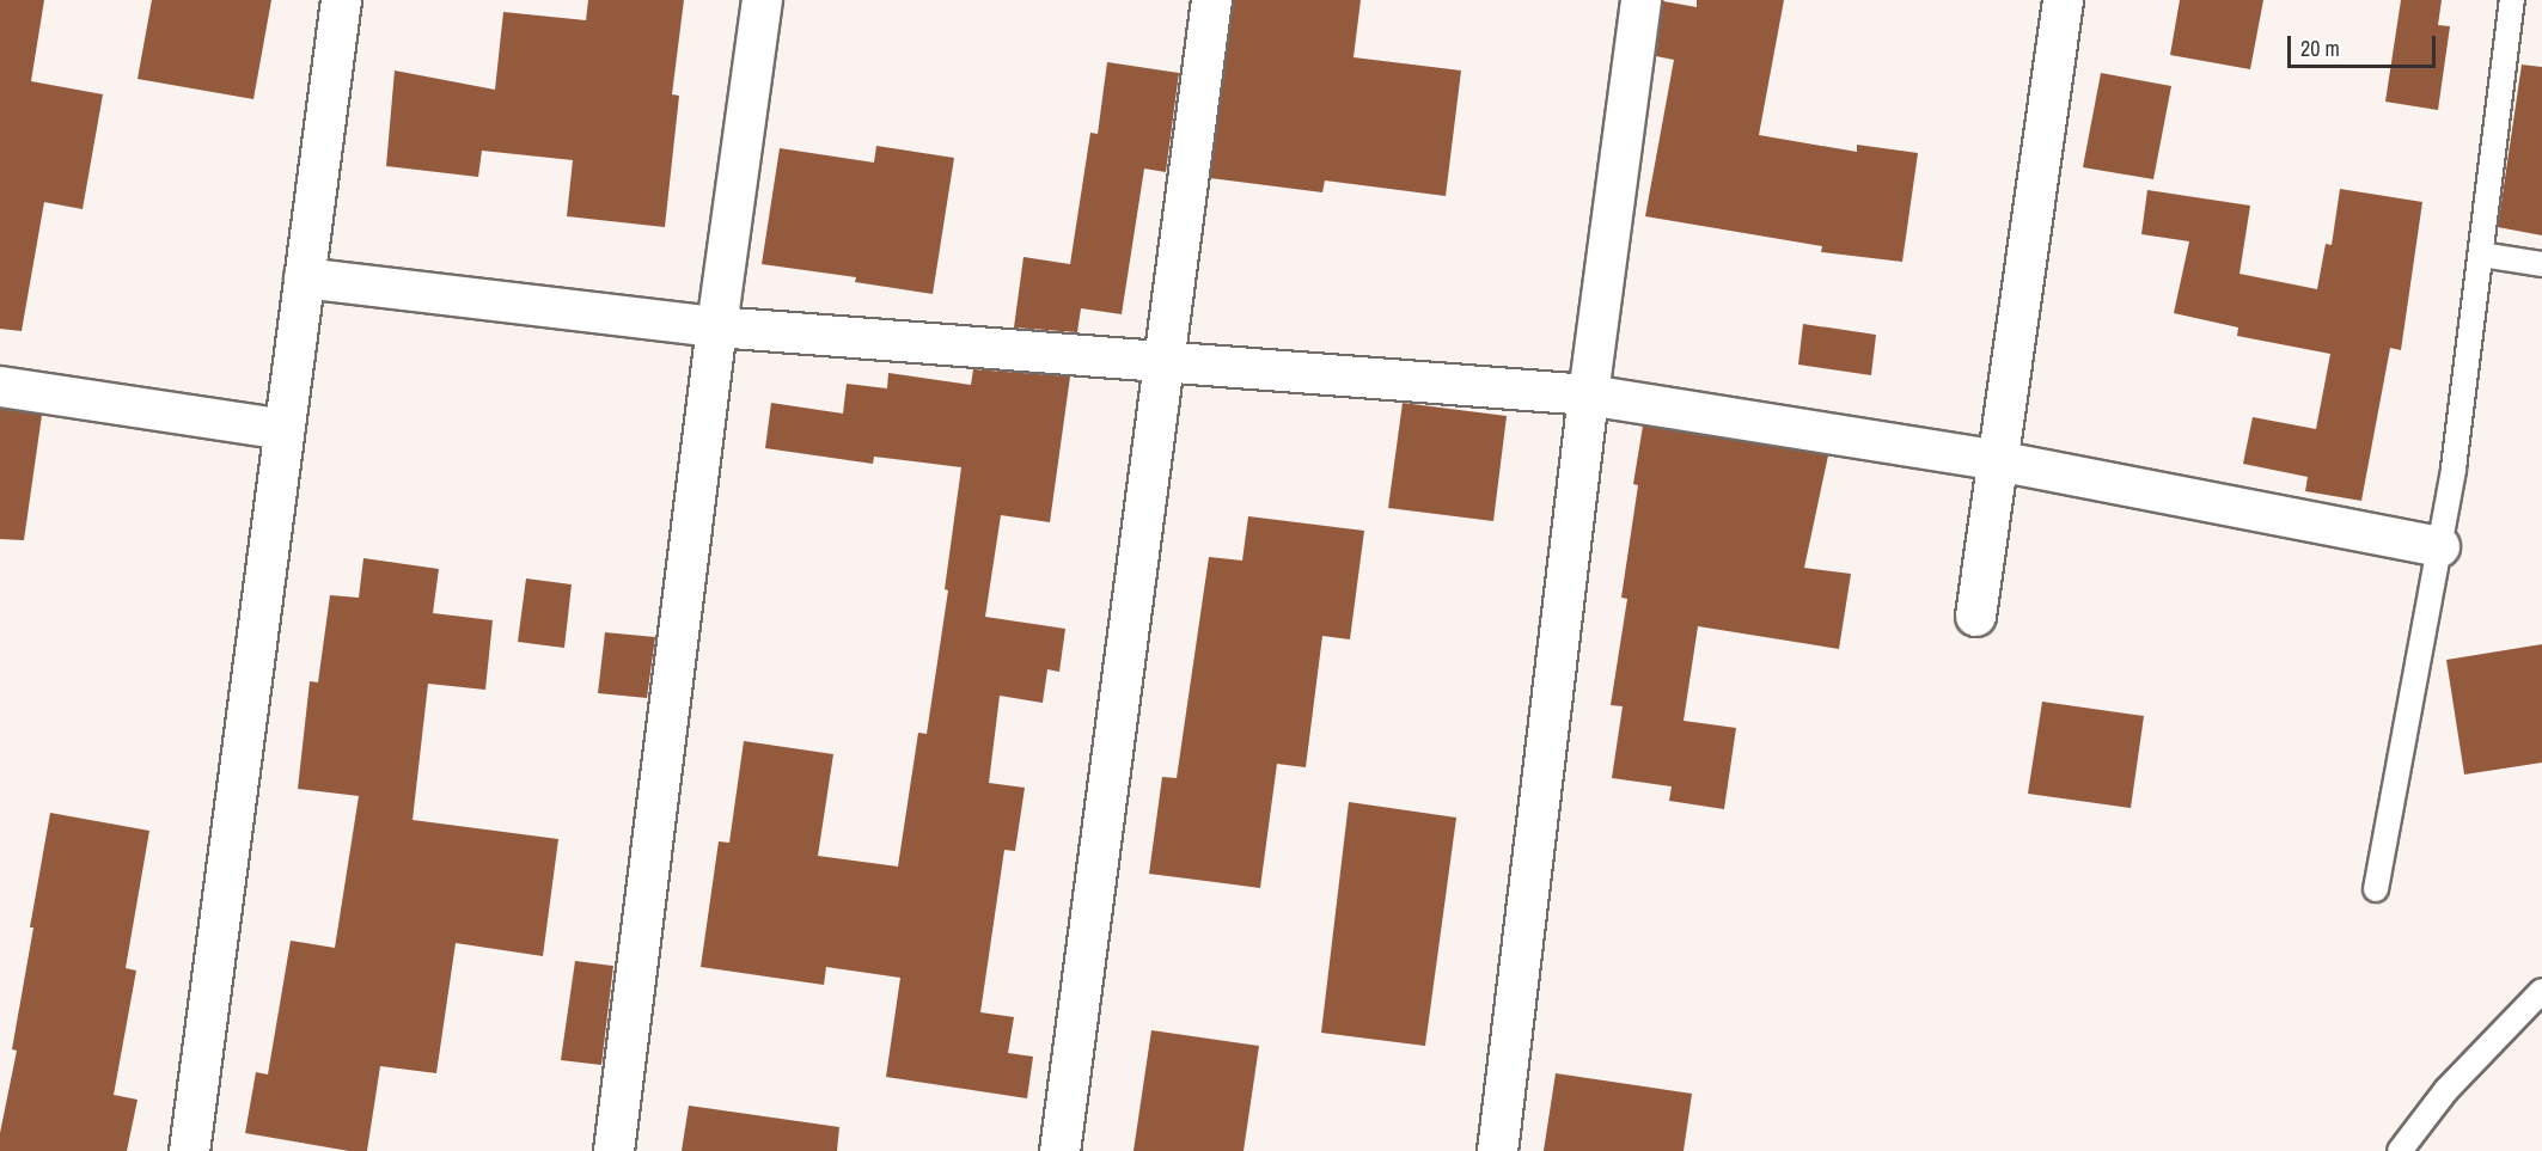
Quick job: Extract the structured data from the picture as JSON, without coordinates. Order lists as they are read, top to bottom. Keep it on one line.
{"scale_bar":"20 m"}
